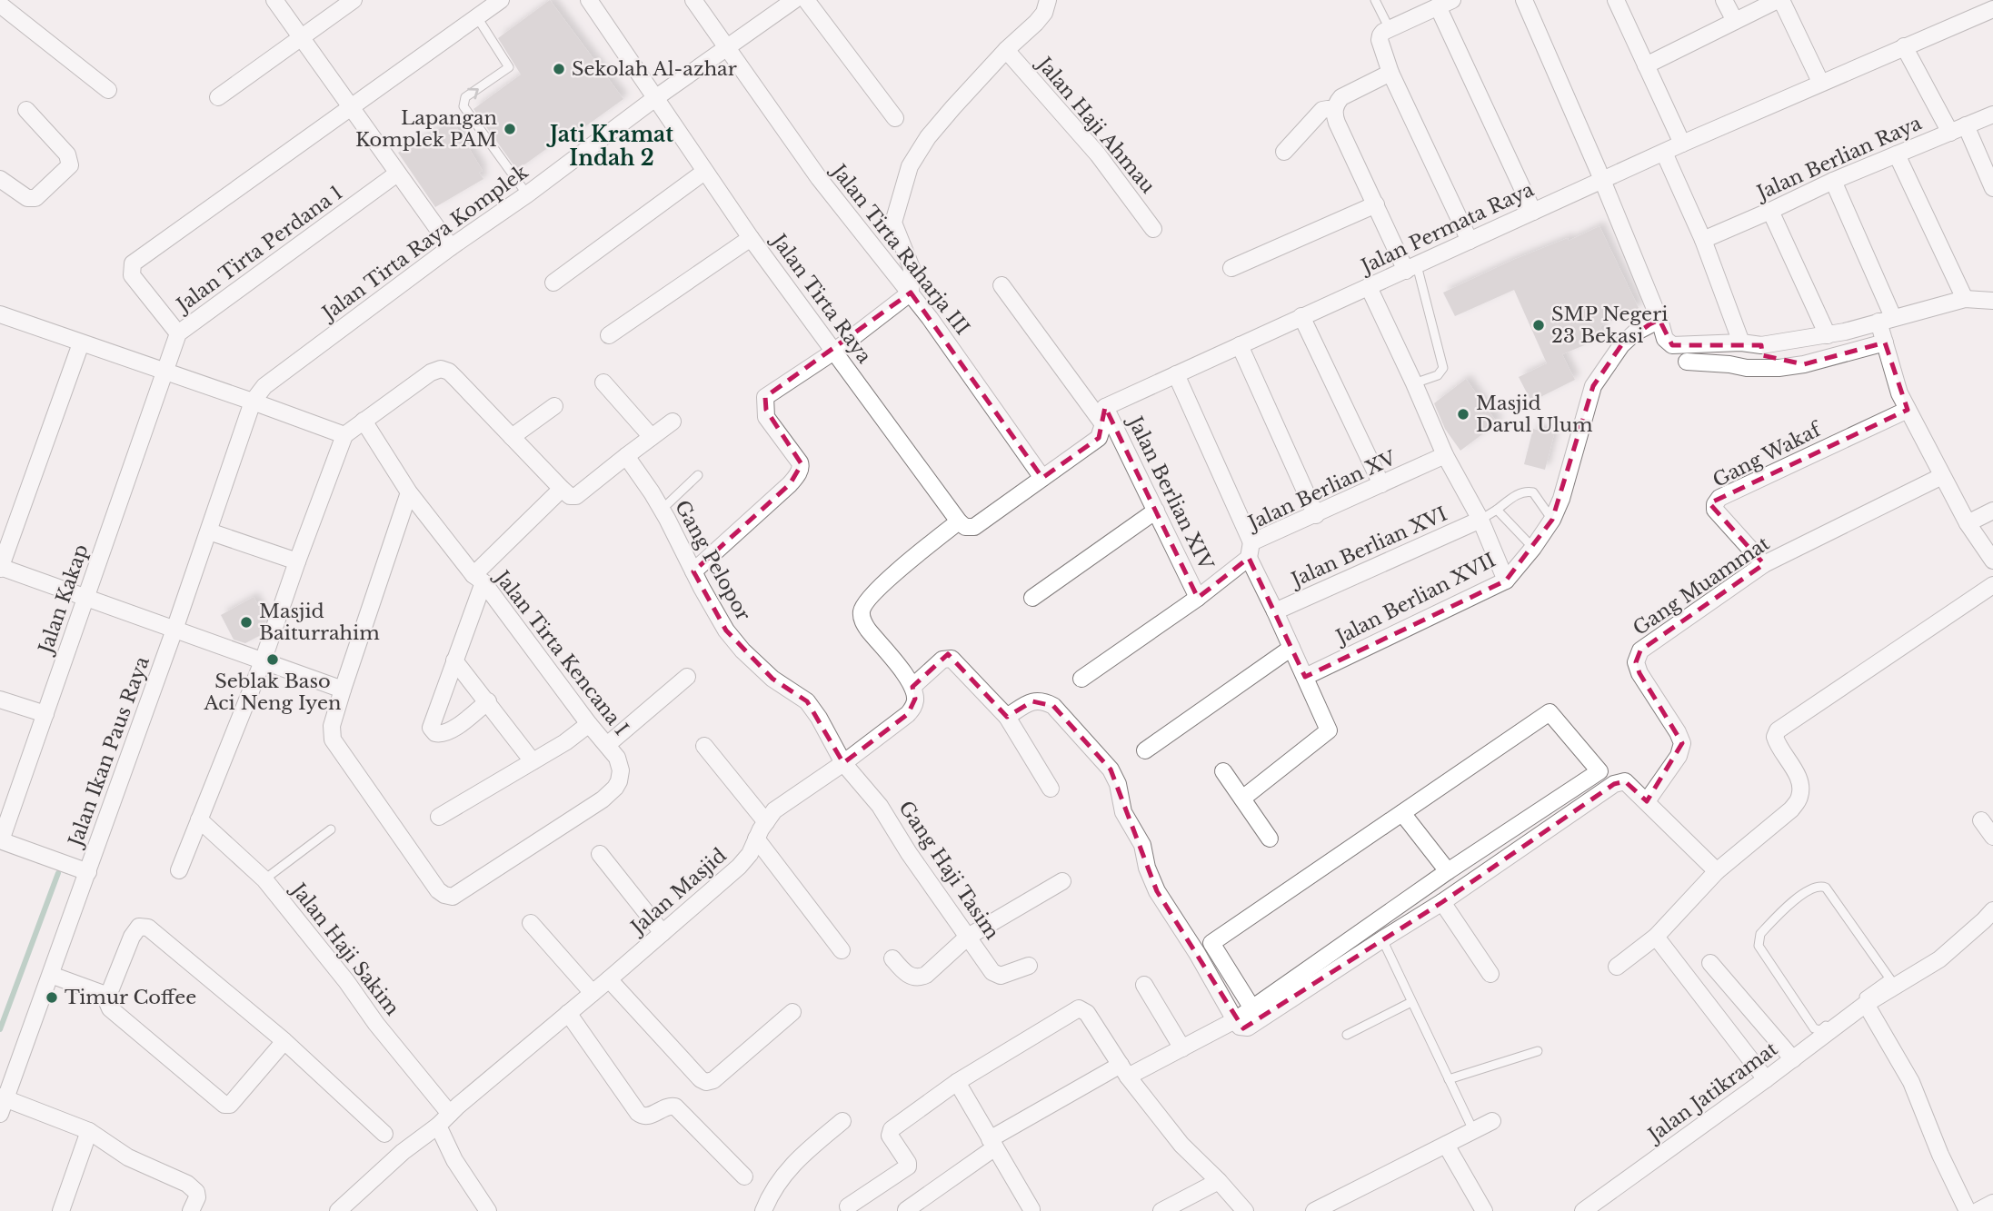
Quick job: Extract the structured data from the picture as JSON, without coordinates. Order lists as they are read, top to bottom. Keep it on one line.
{"streets":{"street":["Jalan Haji Ahmau","Jalan Berlian Raya","Jalan Permata Raya","Jalan Tirta Raya Komplek","Jalan Tirta Perdana 1","Jalan Tirta Raharja III","Jalan Tirta Raya","Gang Wakaf","Jalan Berlian XV","Jalan Berlian XIV","Jalan Berlian XVI","Gang Pelopor","Gang Muammat","Jalan Kakap","Jalan Berlian XVII","Jalan Tirta Kencana I","Jalan Ikan Paus Raya","Gang Haji Tasim","Jalan Masjid","Jalan Haji Sakim","Jalan Jatikramat"]},"crossings":[["Jalan Permata Raya","Jalan Berlian XIV"],["Jalan Tirta Raya Komplek","Jalan Tirta Raharja III"],["Jalan Tirta Raya Komplek","Jalan Tirta Raya"],["Jalan Tirta Raya Komplek","Jalan Ikan Paus Raya"],["Jalan Tirta Perdana 1","Jalan Kakap"],["Gang Wakaf","Gang Muammat"],["Jalan Berlian XV","Jalan Berlian XIV"],["Gang Pelopor","Gang Haji Tasim"],["Gang Pelopor","Jalan Masjid"],["Gang Haji Tasim","Jalan Masjid"],["Jalan Masjid","Jalan Haji Sakim"]],"districts":["Jati Kramat Indah 2"],"places":["Sekolah Al-azhar","Lapangan Komplek PAM","SMP Negeri 23 Bekasi","Masjid Darul Ulum","Masjid Baiturrahim","Seblak Baso Aci Neng Iyen","Timur Coffee"]}
